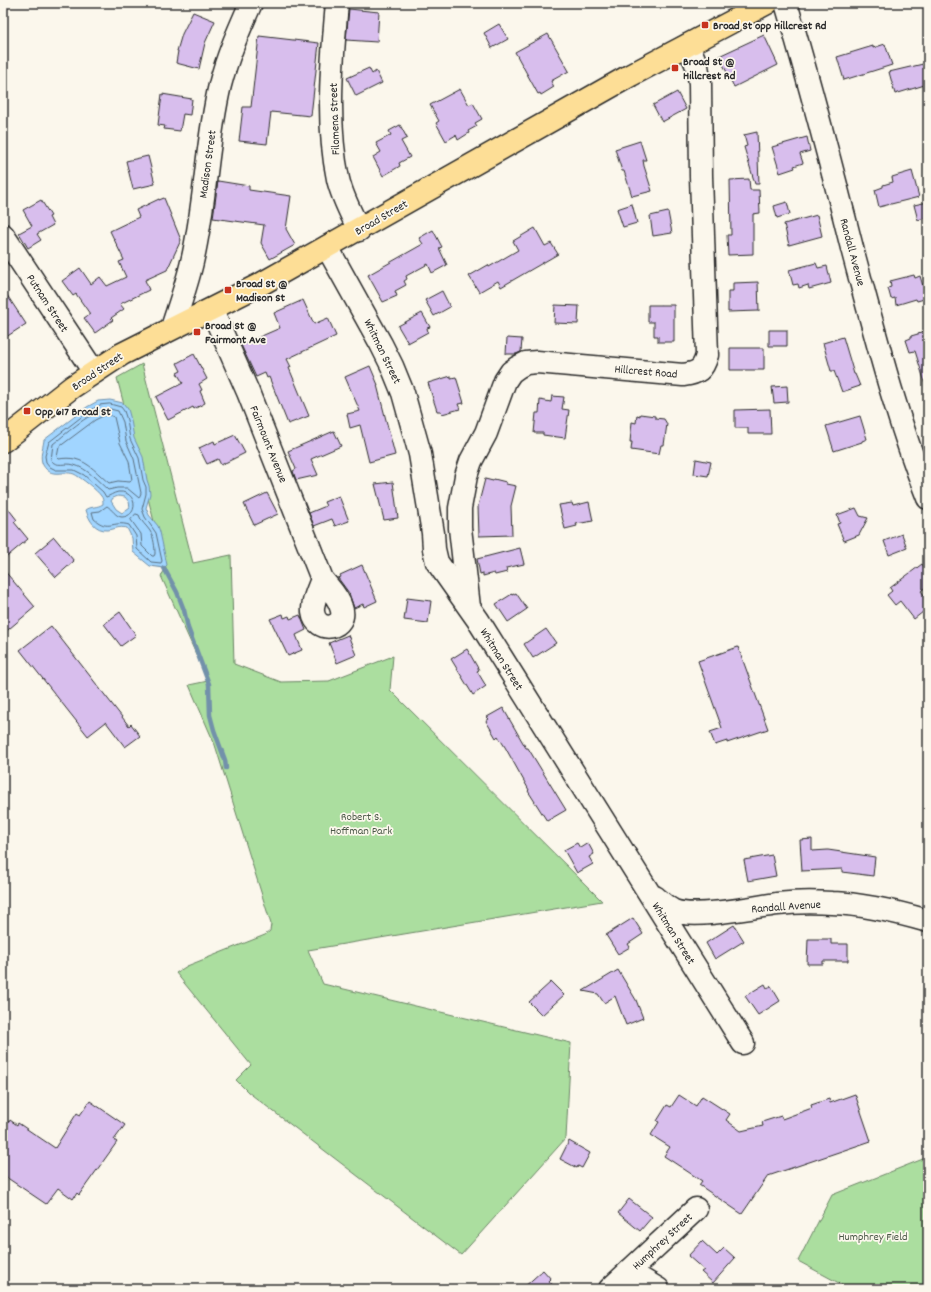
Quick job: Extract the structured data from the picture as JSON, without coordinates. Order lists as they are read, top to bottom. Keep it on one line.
{"streets":{"main road":["Broad Street"],"street":["Filomena Street","Madison Street","Randall Avenue","Putnam Street","Whitman Street","Hillcrest Road","Fairmount Avenue","Humphrey Street"]},"crossings":[["Filomena Street","Broad Street"],["Madison Street","Broad Street"],["Broad Street","Putnam Street"],["Broad Street","Whitman Street"],["Broad Street","Hillcrest Road"],["Broad Street","Fairmount Avenue"],["Randall Avenue","Whitman Street"],["Whitman Street","Hillcrest Road"]],"parks":["Robert S. Hoffman Park","Humphrey Field"],"places":{"transit":["Broad St opp Hillcrest Rd","Broad St @ Hillcrest Rd","Broad St @ Madison St","Broad St @ Fairmont Ave","Opp 617 Broad St"]}}
